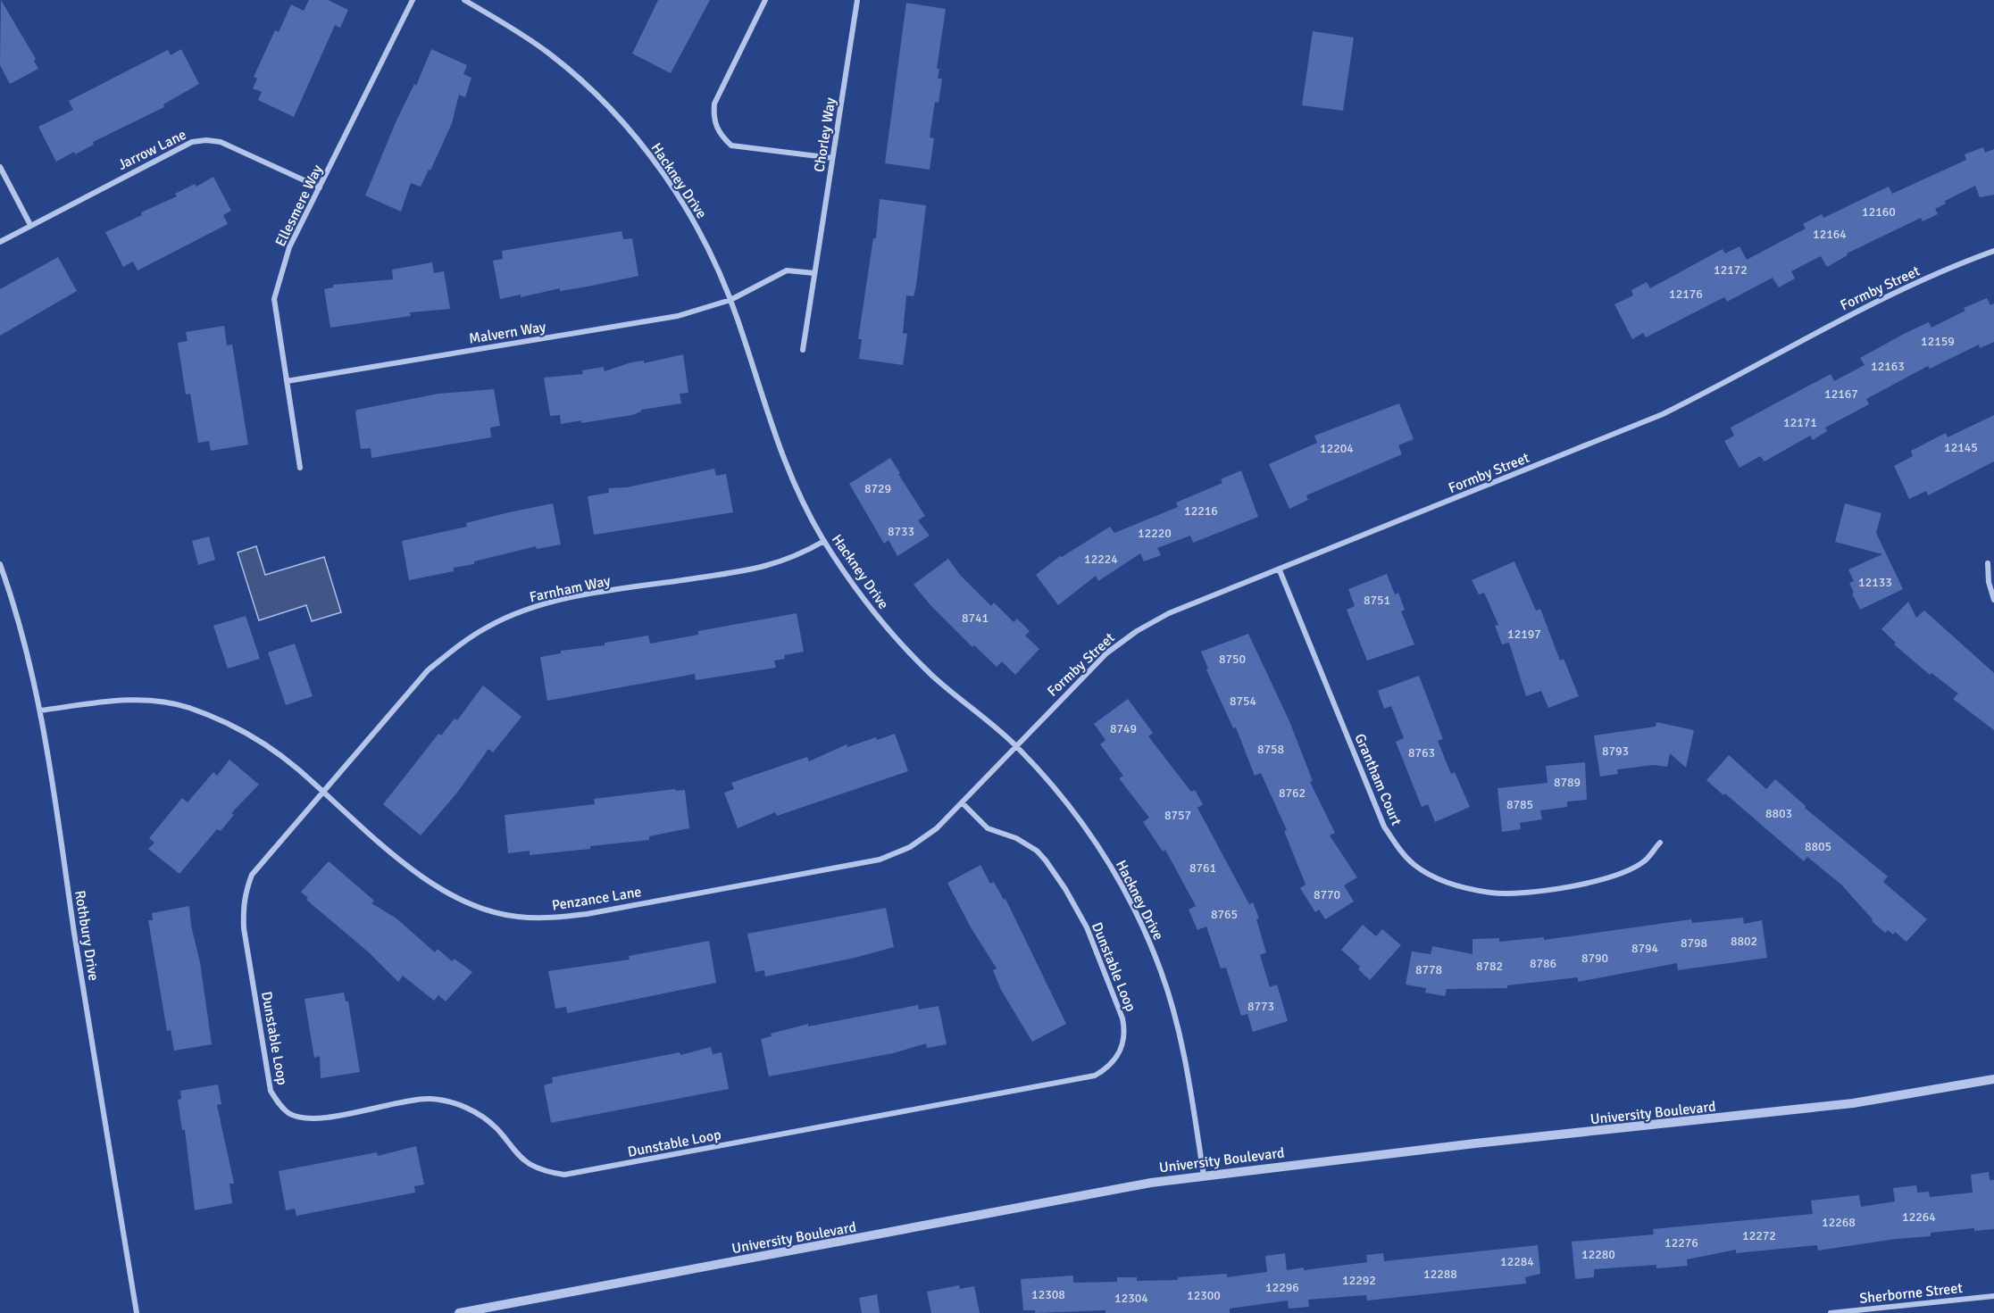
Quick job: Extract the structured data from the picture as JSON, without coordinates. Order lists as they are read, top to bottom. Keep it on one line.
{"streets":{"street":["Chorley Way","Jarrow Lane","Hackney Drive","Ellesmere Way","Formby Street","Malvern Way","Farnham Way","Grantham Court","Penzance Lane","Rothbury Drive","Dunstable Loop","University Boulevard","Sherborne Street"]},"crossings":[["Jarrow Lane","Ellesmere Way"],["Hackney Drive","Formby Street"],["Hackney Drive","Malvern Way"],["Hackney Drive","Farnham Way"],["Hackney Drive","Penzance Lane"],["Hackney Drive","University Boulevard"],["Ellesmere Way","Malvern Way"],["Formby Street","Grantham Court"],["Formby Street","Penzance Lane"],["Farnham Way","Penzance Lane"],["Farnham Way","Dunstable Loop"],["Penzance Lane","Rothbury Drive"],["Penzance Lane","Dunstable Loop"]],"house_numbers":["12160","12164","12172","12176","12159","12163","12167","12171","12145","12204","8729","12216","8733","12220","12224","12133","8751","8741","12197","8750","8754","8749","8758","8793","8763","8789","8762","8785","8803","8757","8805","8761","8770","8765","8802","8798","8794","8790","8786","8782","8778","8773","12264","12268","12272","12276","12280","12284","12288","12292","12296","12308","12300","12304"]}
